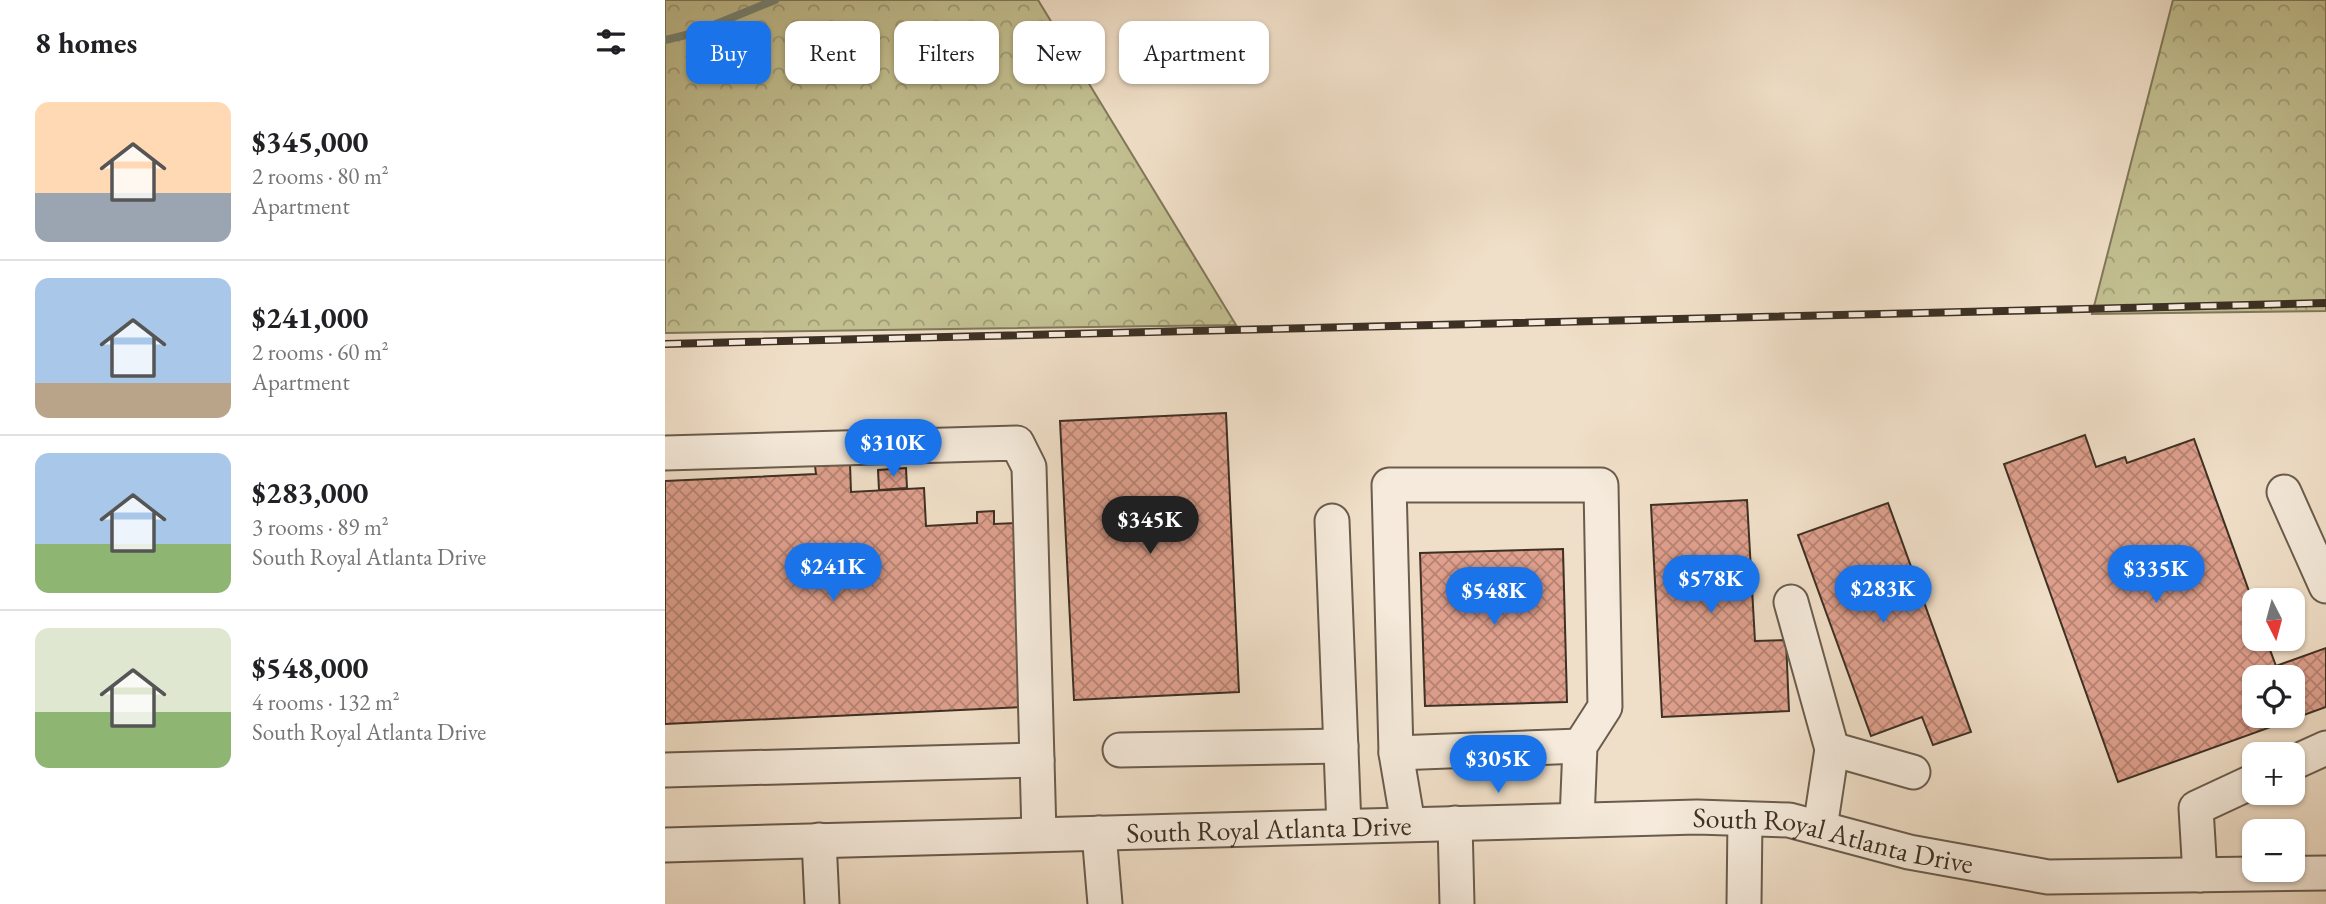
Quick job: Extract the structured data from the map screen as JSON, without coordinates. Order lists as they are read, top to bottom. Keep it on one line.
{"streets":{"street":["South Royal Atlanta Drive"]},"north":"bottom","page":{"heading":"8 homes","chip":["Buy","Rent","Filters","New","Apartment"],"list":[{"name":"$345,000","note":"2 rooms · 80 m² · Apartment"},{"name":"$241,000","note":"2 rooms · 60 m² · Apartment"},{"name":"$283,000","note":"3 rooms · 89 m² · South Royal Atlanta Drive"},{"name":"$548,000","note":"4 rooms · 132 m² · South Royal Atlanta Drive"}],"price":["$310K","$345K","$241K","$335K","$578K","$283K","$548K","$305K"],"map_buttons":["+","−"]}}
